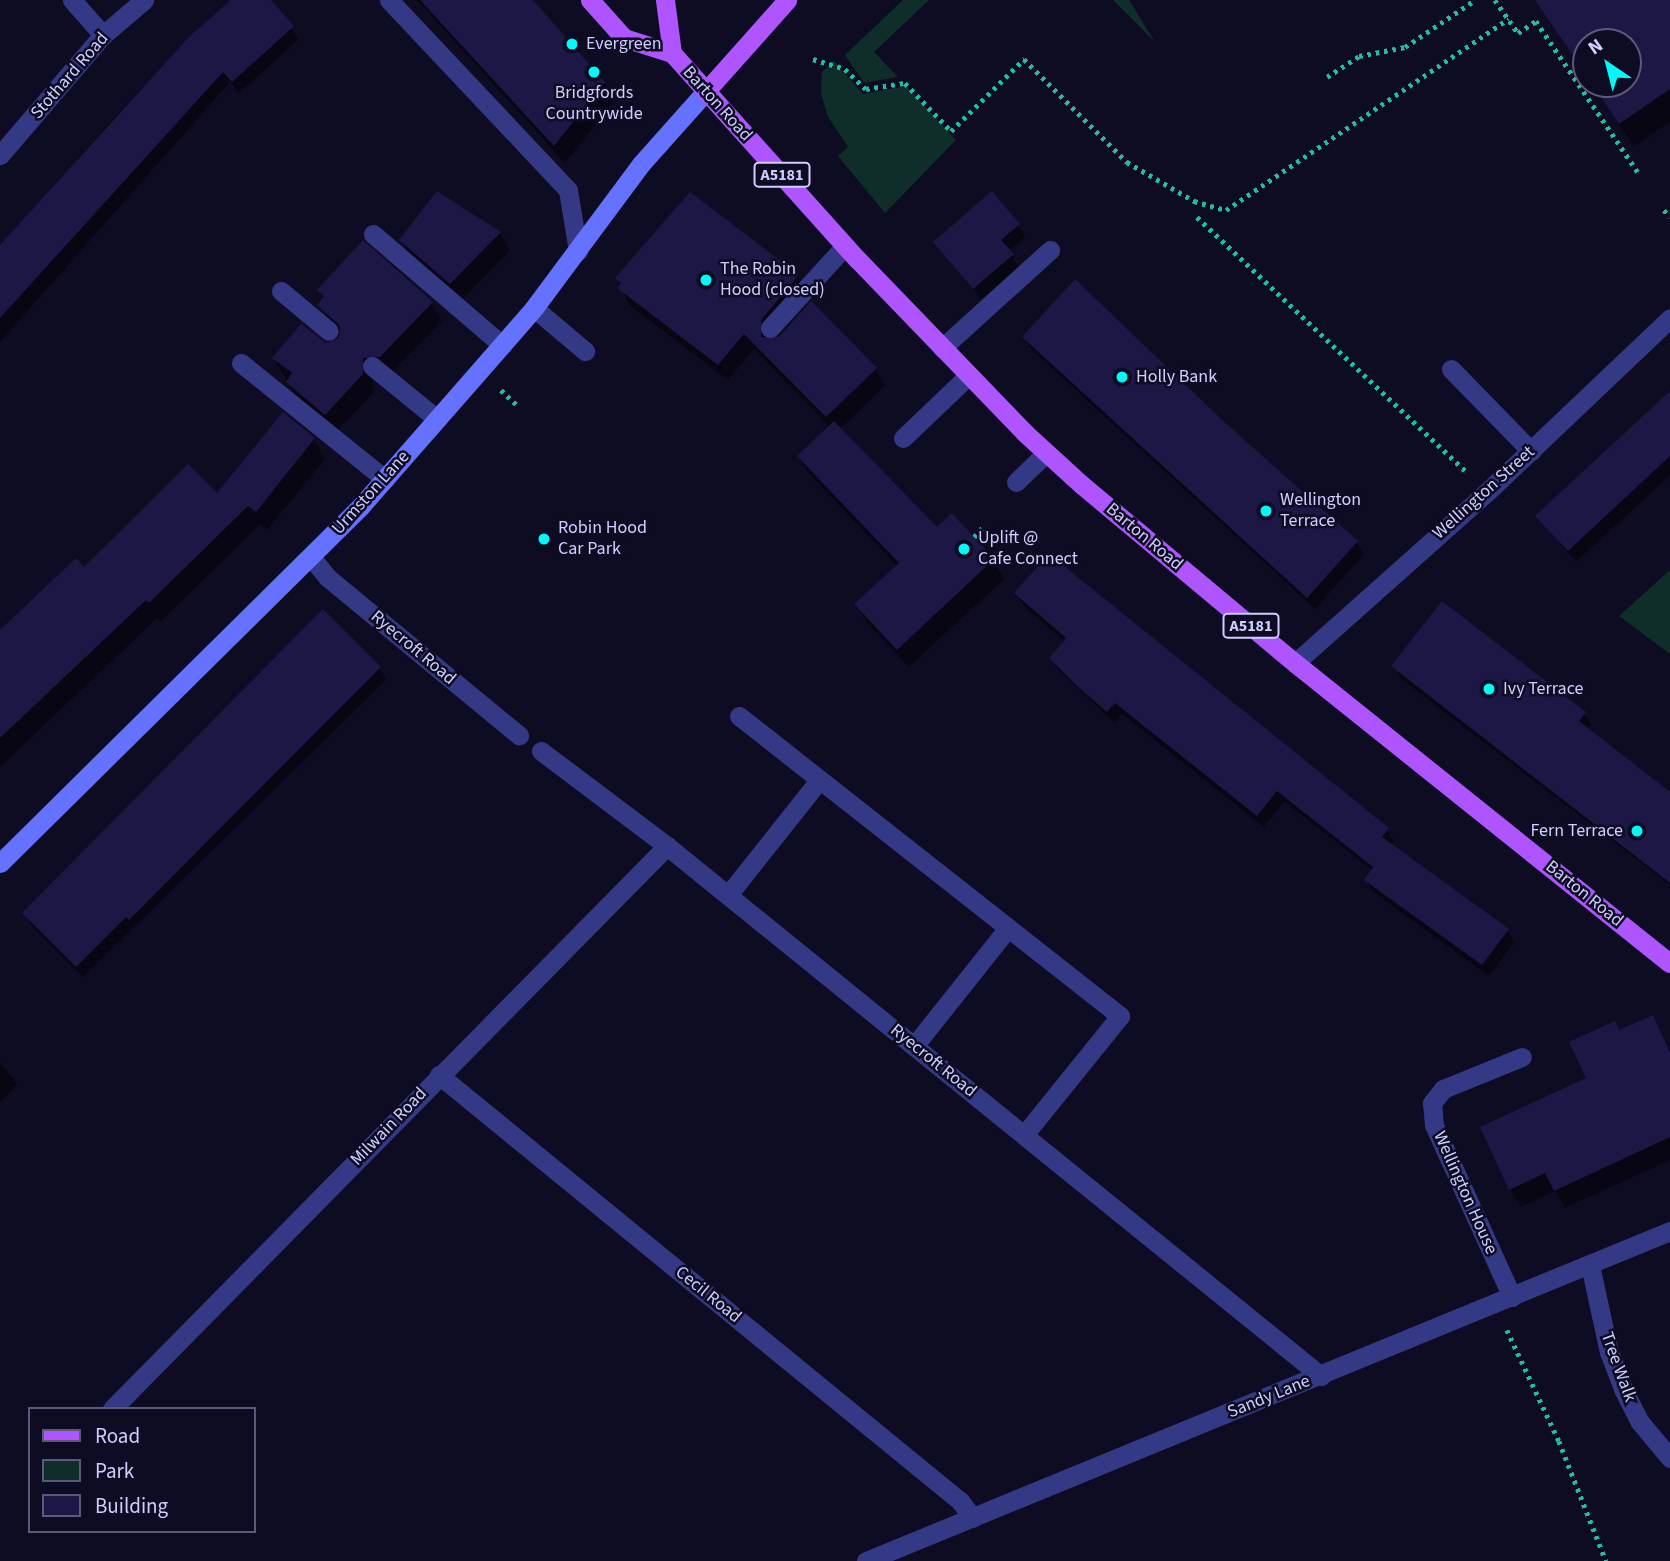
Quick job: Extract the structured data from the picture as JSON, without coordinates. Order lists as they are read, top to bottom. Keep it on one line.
{"streets":{"main road":["Barton Road","A5181","Urmston Lane"],"street":["Stothard Road","Wellington Street","Ryecroft Road","Milwain Road","Wellington House","Cecil Road","Tree Walk","Sandy Lane"]},"crossings":[["Barton Road","Urmston Lane"],["Barton Road","Wellington Street"],["Urmston Lane","Ryecroft Road"],["Ryecroft Road","Milwain Road"],["Ryecroft Road","Sandy Lane"],["Milwain Road","Cecil Road"],["Wellington House","Sandy Lane"],["Cecil Road","Sandy Lane"],["Tree Walk","Sandy Lane"]],"places":["Evergreen","Bridgfords Countrywide","The Robin Hood (closed)","Holly Bank","Wellington Terrace","Robin Hood Car Park","Uplift @ Cafe Connect","Ivy Terrace","Fern Terrace"],"legend":["Road","Park","Building"],"north":"top left"}
